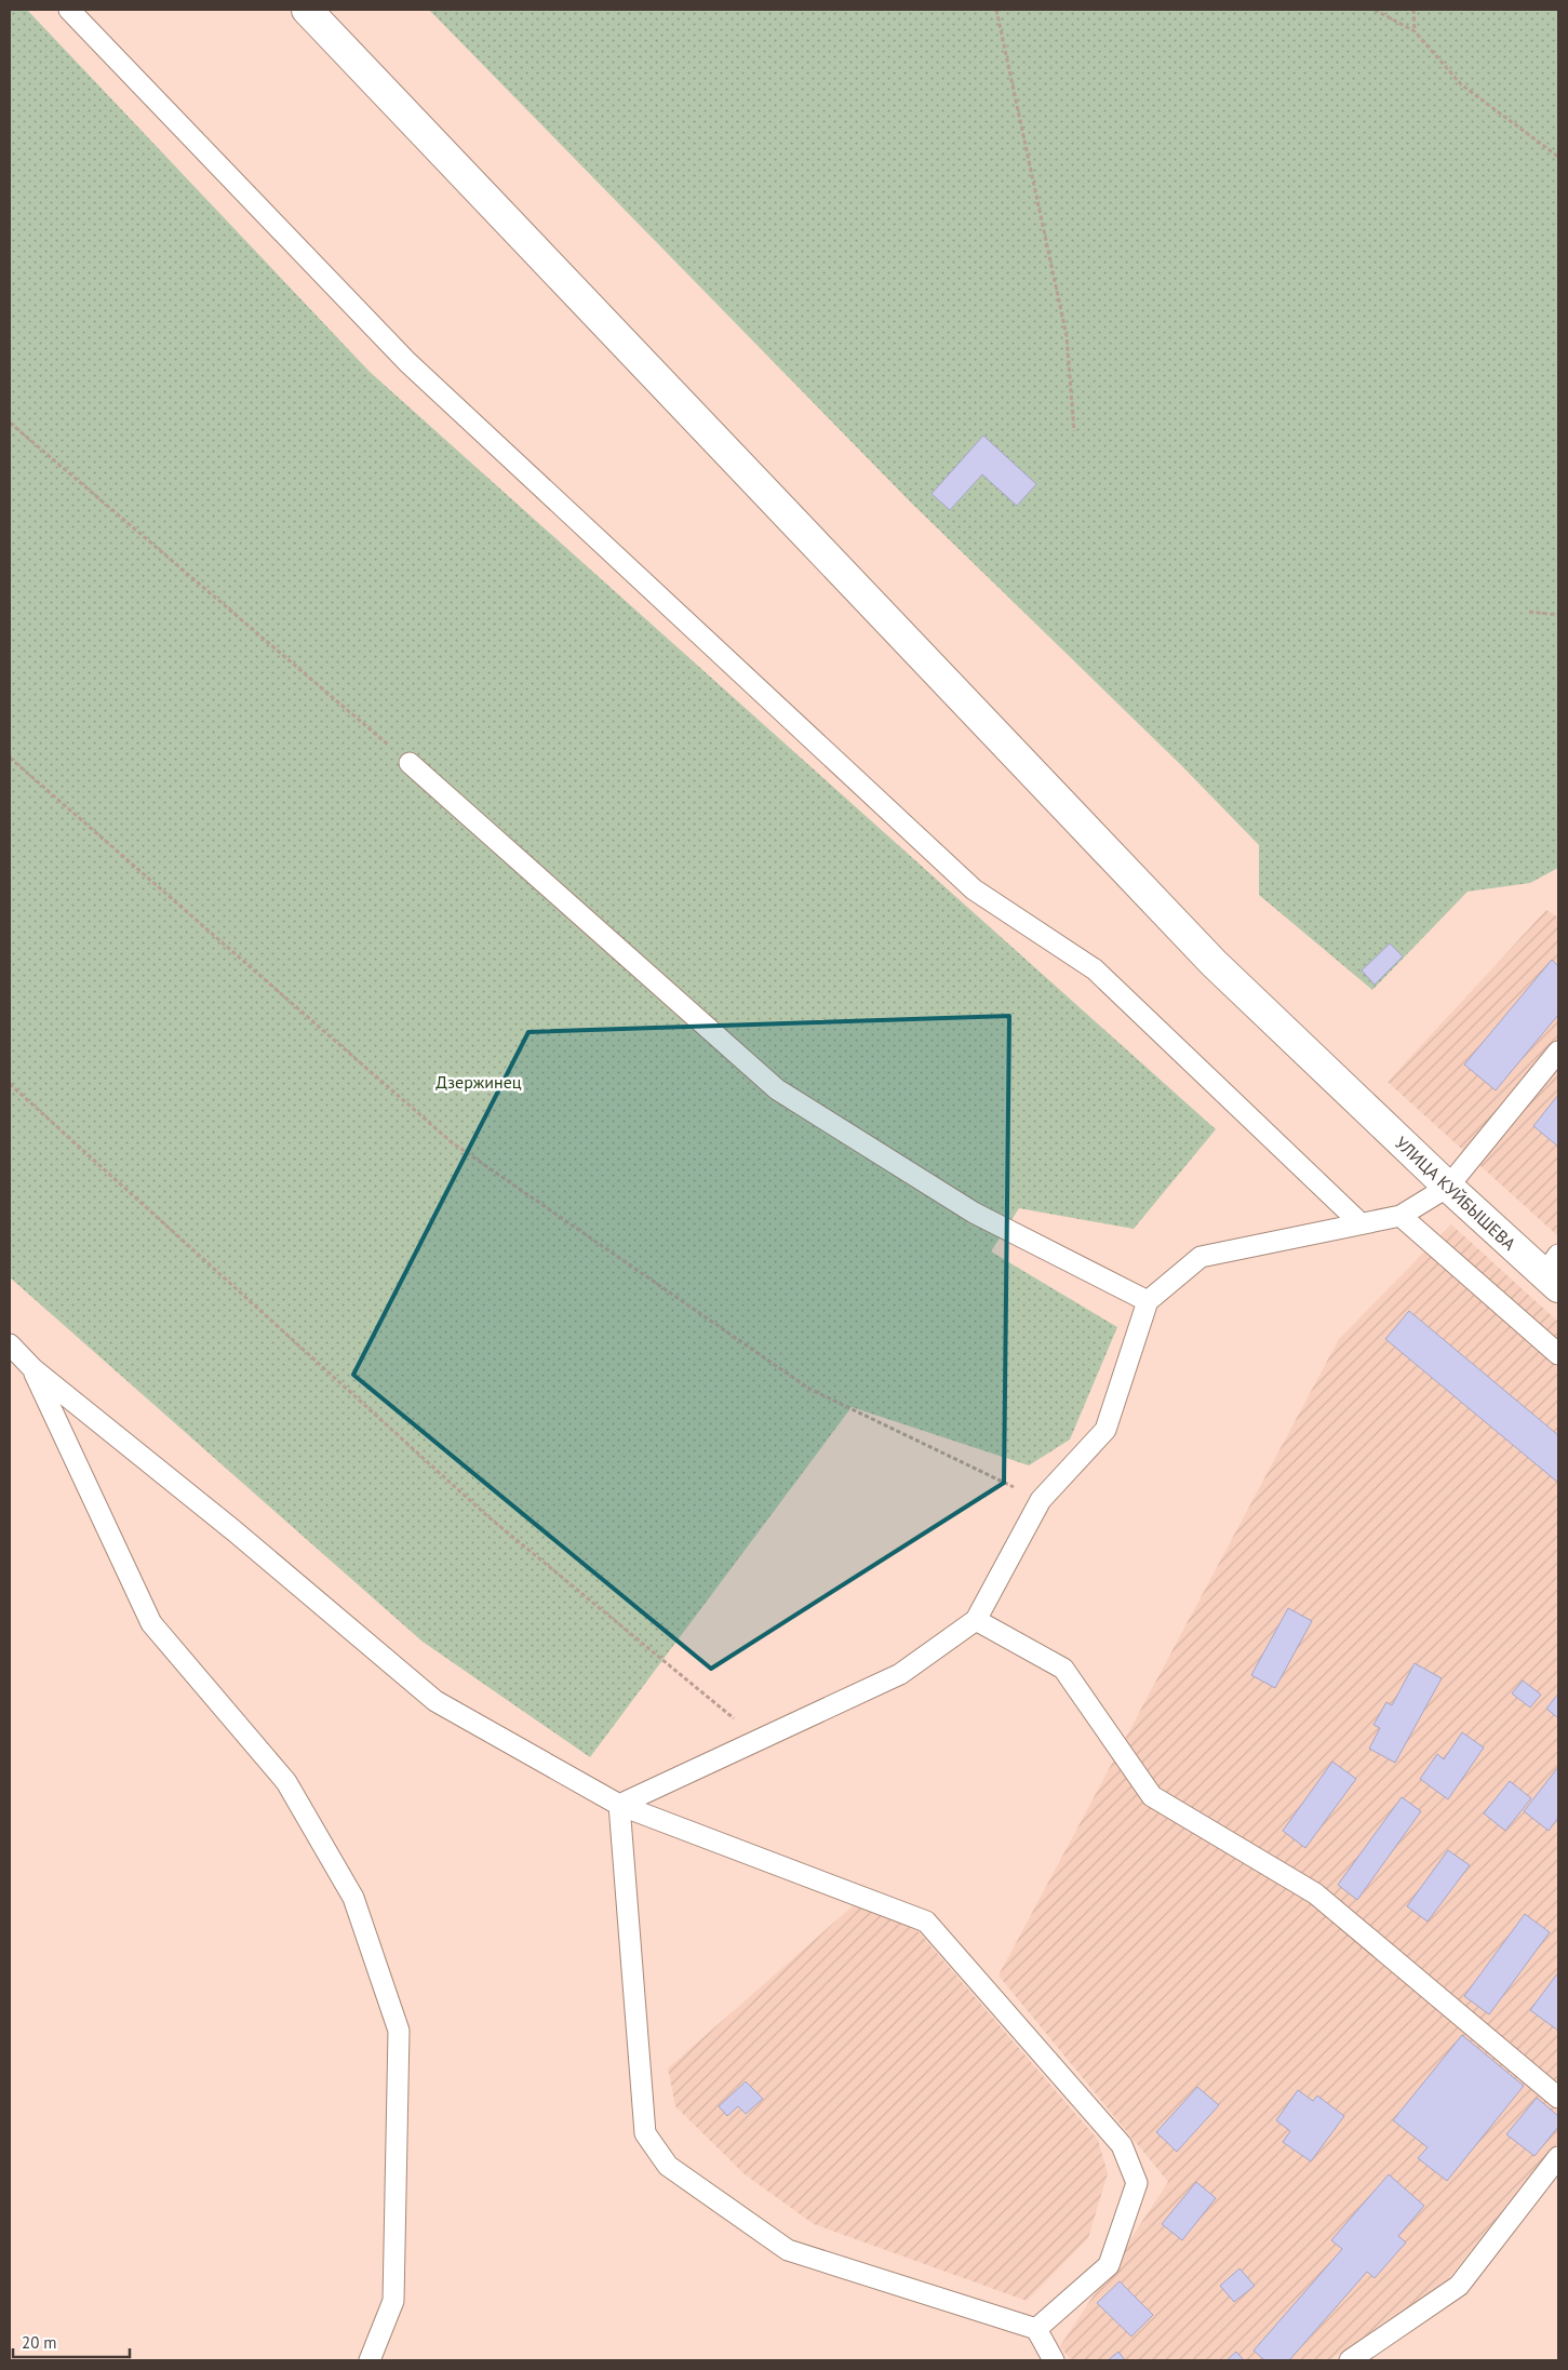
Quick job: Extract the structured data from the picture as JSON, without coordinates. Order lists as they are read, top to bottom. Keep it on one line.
{"streets":{"main road":["УЛИЦА КУЙБЫШЕВА"]},"parks":["Дзержинец"],"scale_bar":"20 m"}
